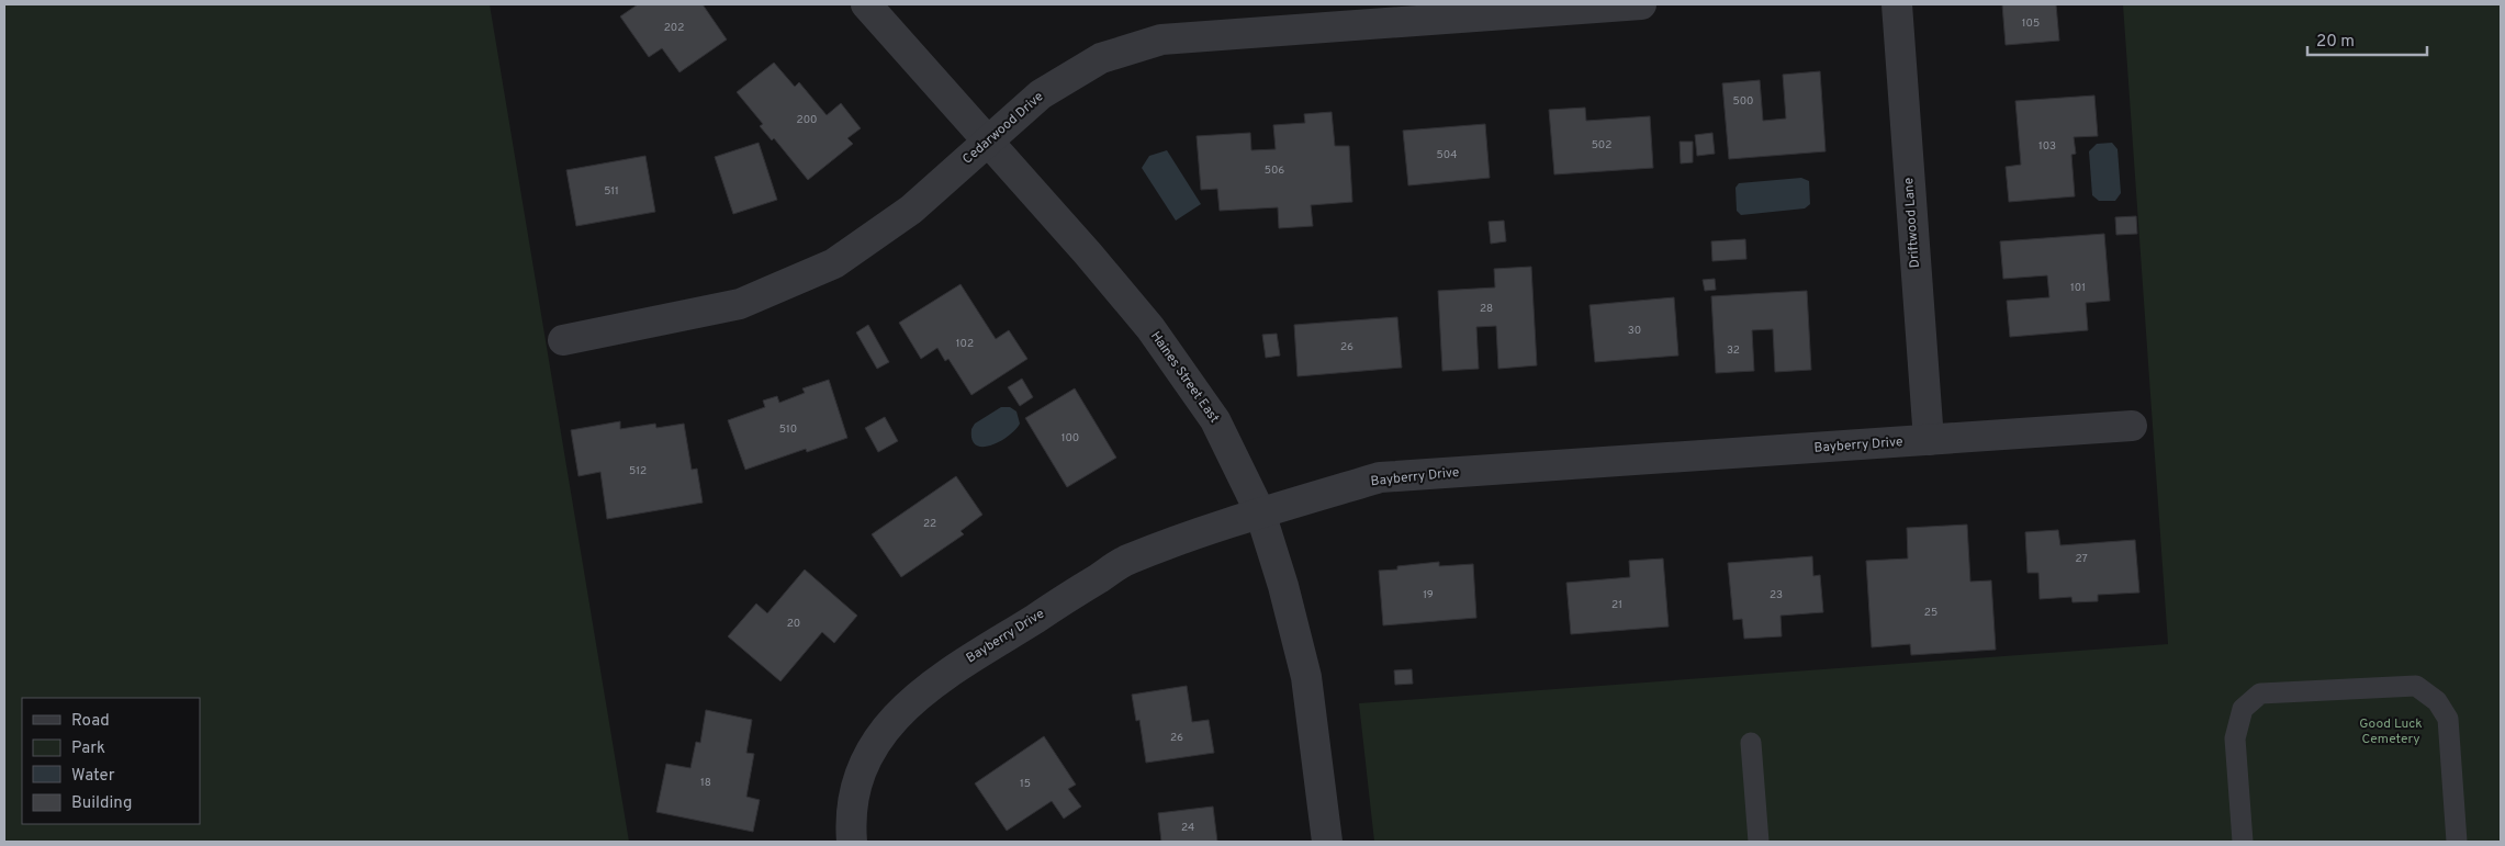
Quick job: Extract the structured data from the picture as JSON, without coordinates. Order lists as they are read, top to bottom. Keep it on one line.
{"streets":{"street":["Cedarwood Drive","Driftwood Lane","Haines Street East","Bayberry Drive"]},"crossings":[["Cedarwood Drive","Haines Street East"],["Driftwood Lane","Bayberry Drive"],["Haines Street East","Bayberry Drive"]],"parks":["Good Luck Cemetery"],"house_numbers":["105","202","500","200","502","103","504","506","511","101","28","30","102","26","32","510","100","512","22","27","19","23","21","25","20","26","18","15","24"],"legend":["Road","Park","Water","Building"],"scale_bar":"20 m"}
